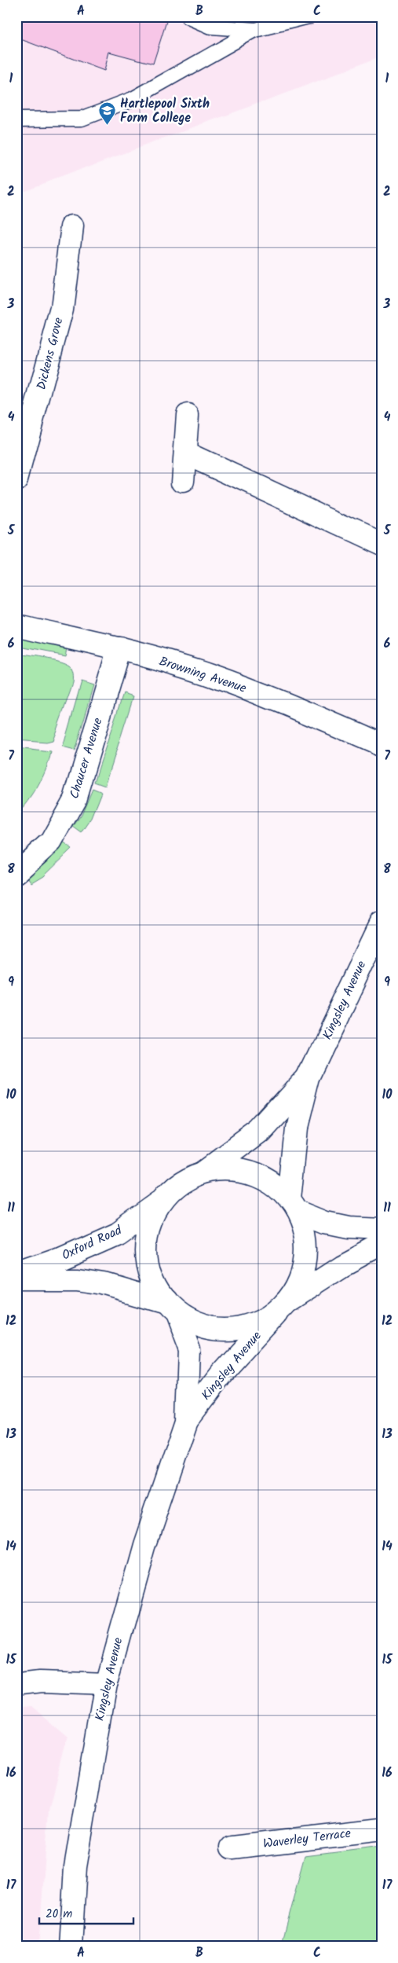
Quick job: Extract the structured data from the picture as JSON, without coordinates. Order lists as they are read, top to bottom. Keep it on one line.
{"streets":{"street":["Dickens Grove","Browning Avenue","Chaucer Avenue","Kingsley Avenue","Oxford Road","Waverley Terrace"]},"crossings":[["Browning Avenue","Chaucer Avenue"],["Kingsley Avenue","Oxford Road"]],"places":{"school or university":["Hartlepool Sixth Form College"]},"scale_bar":"20 m","grid":{"columns":["A","B","C"],"rows":["1","2","3","4","5","6","7","8","9","10","11","12","13","14","15","16","17"]}}
